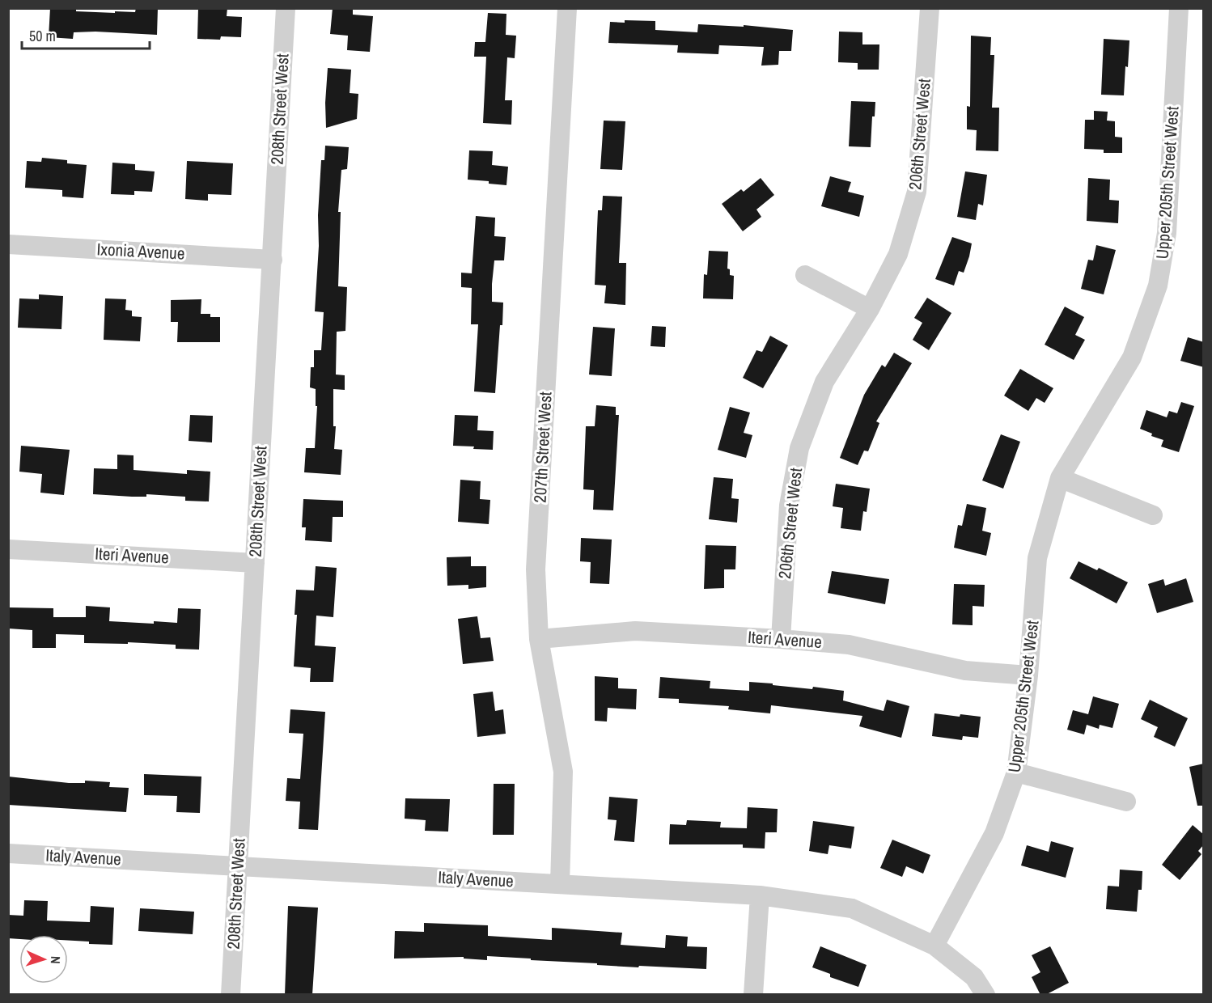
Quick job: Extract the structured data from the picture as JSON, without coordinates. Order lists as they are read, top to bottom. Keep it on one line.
{"streets":{"street":["208th Street West","206th Street West","Upper 205th Street West","Ixonia Avenue","207th Street West","Iteri Avenue","Italy Avenue"]},"crossings":[["208th Street West","Ixonia Avenue"],["208th Street West","Iteri Avenue"],["208th Street West","Italy Avenue"],["206th Street West","Iteri Avenue"],["Upper 205th Street West","Iteri Avenue"],["Upper 205th Street West","Italy Avenue"],["207th Street West","Iteri Avenue"],["207th Street West","Italy Avenue"]],"scale_bar":"50 m","north":"right"}
